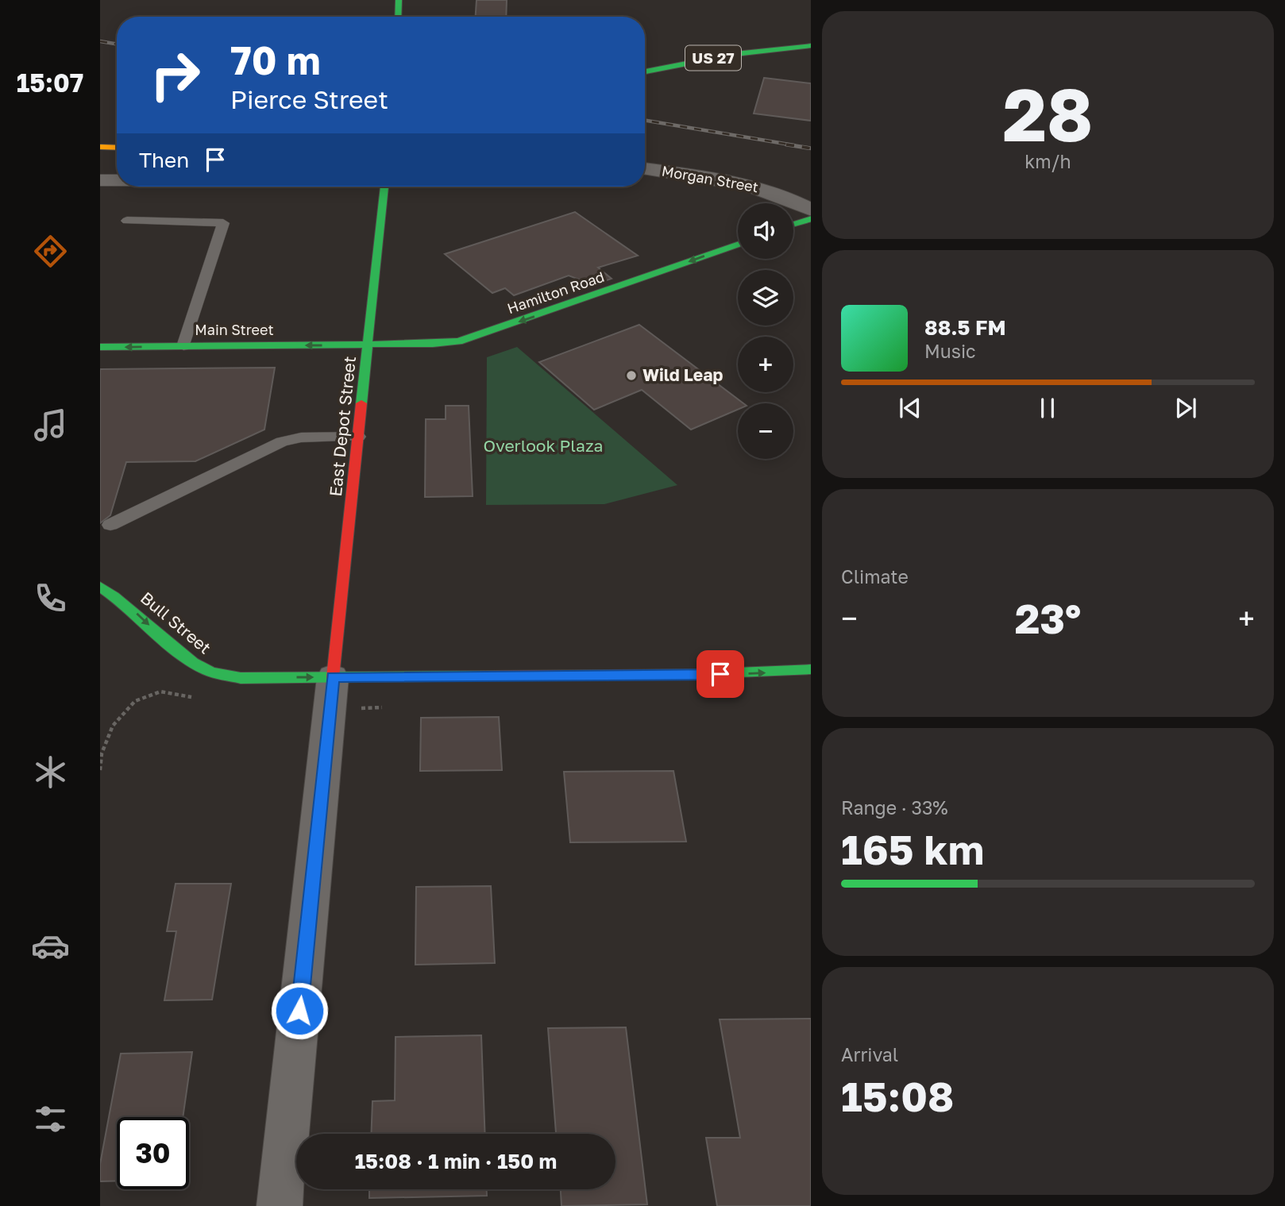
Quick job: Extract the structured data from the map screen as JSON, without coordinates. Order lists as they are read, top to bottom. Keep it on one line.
{"streets":{"main road":["US 27","Hamilton Road","Main Street","East Depot Street","Bull Street"],"street":["Morgan Street"]},"crossings":[["Hamilton Road","Main Street"],["Hamilton Road","East Depot Street"],["Main Street","East Depot Street"],["East Depot Street","Bull Street"]],"one_way":["Hamilton Road","Main Street","Bull Street"],"parks":["Overlook Plaza"],"places":["Wild Leap"],"page":{"tabs":"15:07","tile":[["28","km/h"],"Climate",["Range · 33%","165 km"],["Arrival","15:08"]],"turn":["70 m","Pierce Street"],"then":"Then","map_buttons":["+","−"],"song":["88.5 FM","Music"],"heat":["−","23°","+"],"limit":"30","trip":"15:08 · 1 min · 150 m"}}
